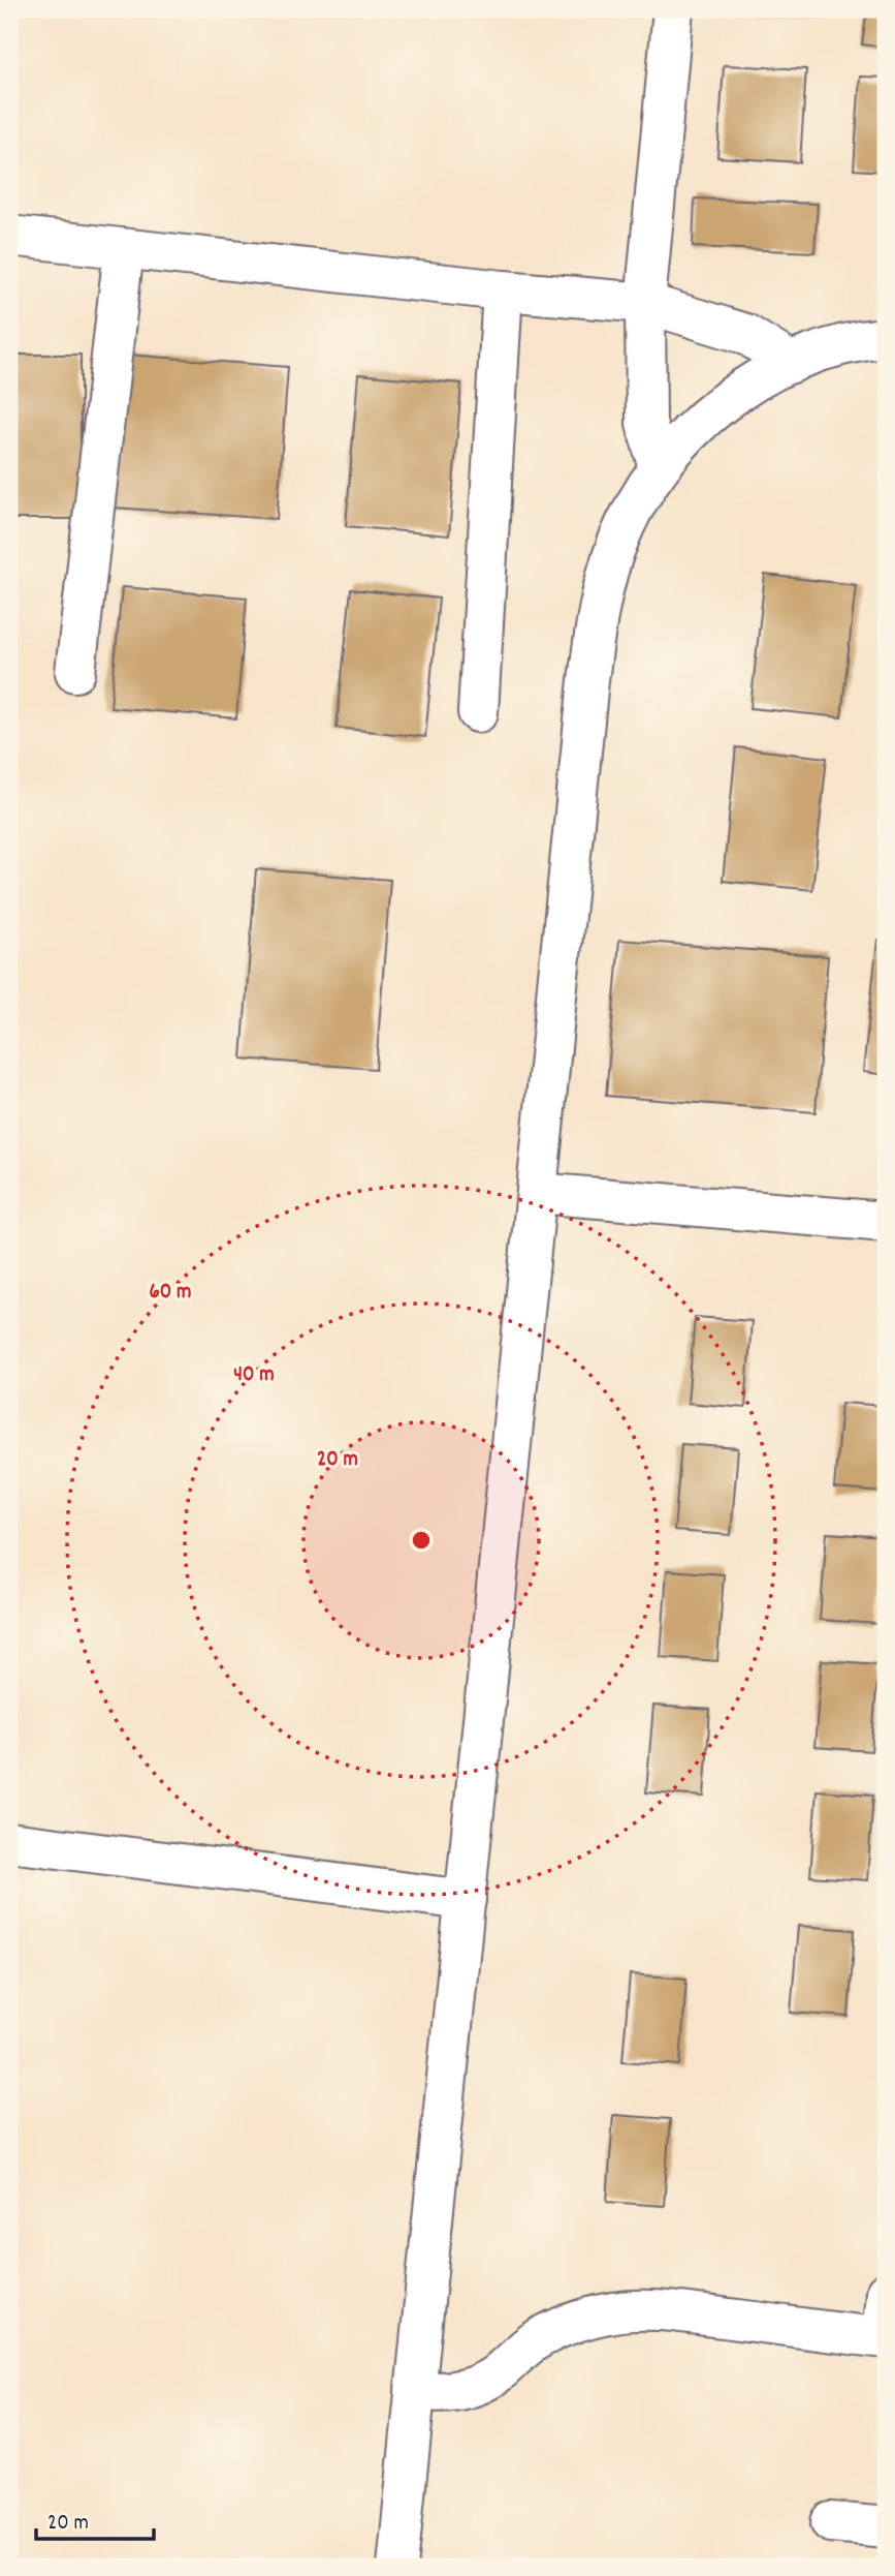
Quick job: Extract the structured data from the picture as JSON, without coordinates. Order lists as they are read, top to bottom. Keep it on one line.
{"scale_bar":"20 m","rings":["60 m","40 m","20 m"]}
